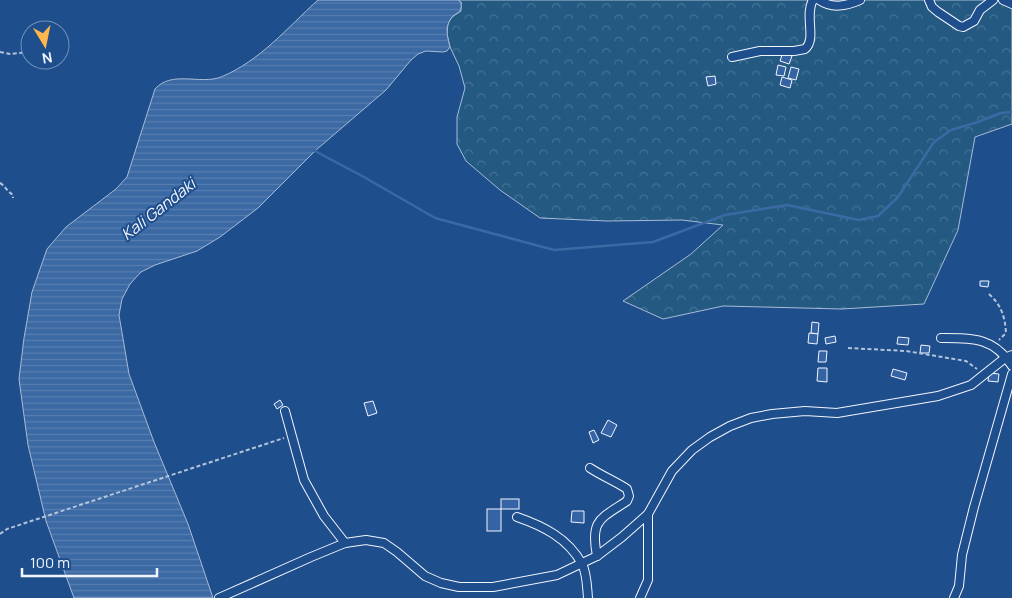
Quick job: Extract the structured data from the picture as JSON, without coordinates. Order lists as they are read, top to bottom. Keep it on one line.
{"water":["Kali Gandaki"],"scale_bar":"100 m","north":"bottom"}
